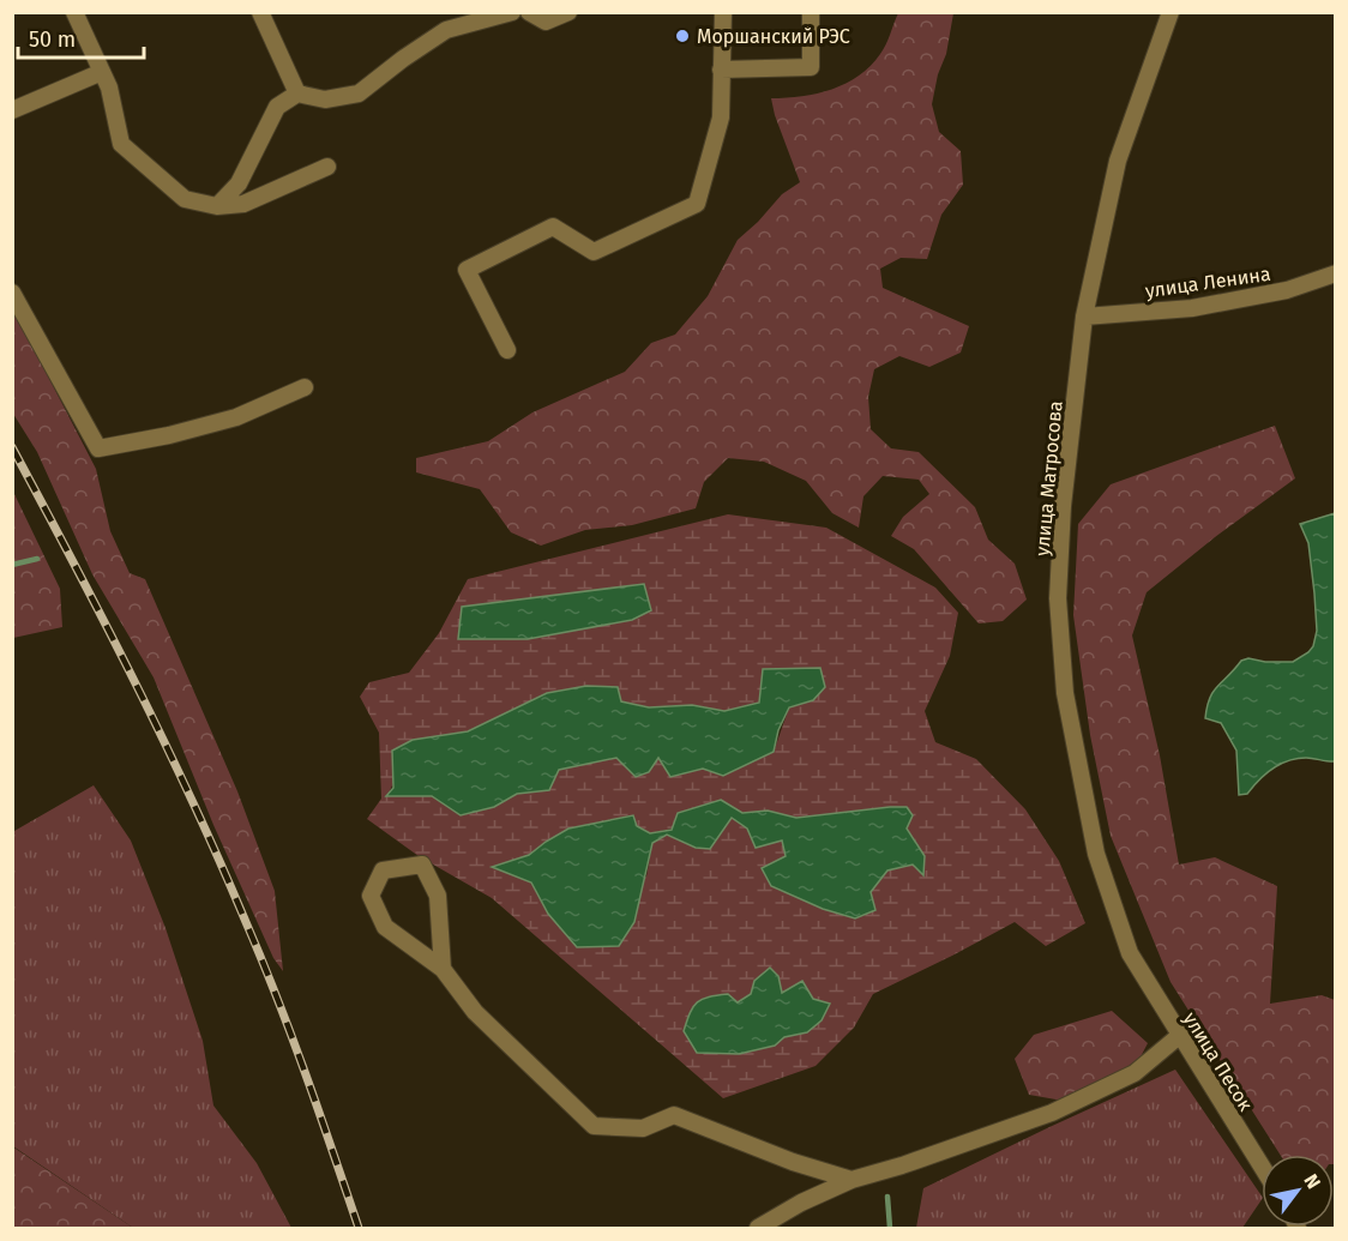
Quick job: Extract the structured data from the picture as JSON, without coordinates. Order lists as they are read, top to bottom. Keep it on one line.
{"streets":{"street":["улица Ленина","улица Матросова","улица Песок"]},"crossings":[["улица Ленина","улица Матросова"],["улица Матросова","улица Песок"]],"places":["Моршанский РЭС"],"scale_bar":"50 m","north":"top right"}
